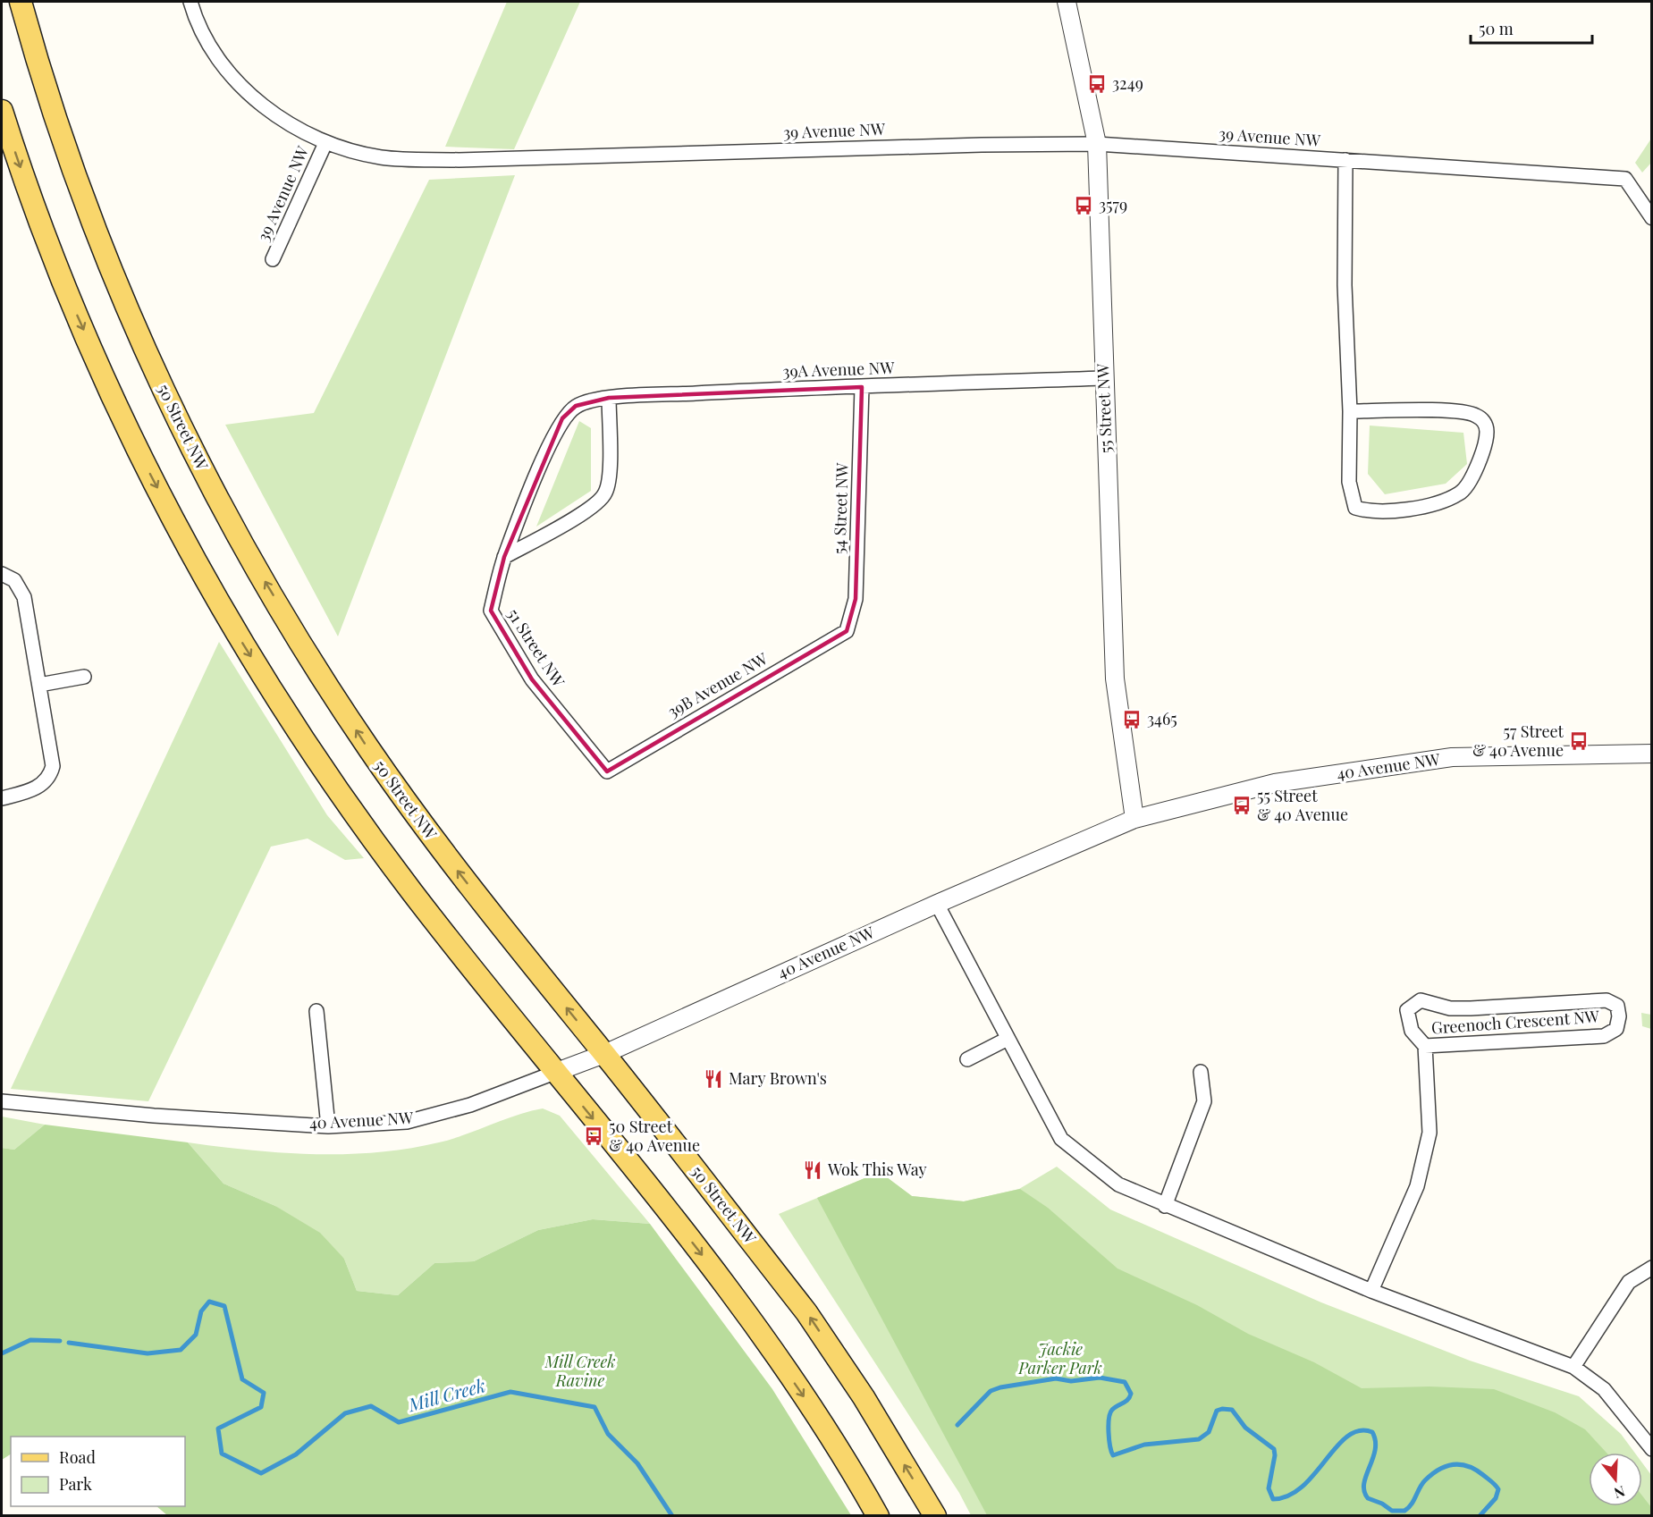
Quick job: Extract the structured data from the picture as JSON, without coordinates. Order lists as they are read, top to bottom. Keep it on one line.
{"streets":{"main road":["50 Street NW"],"street":["39 Avenue NW","39A Avenue NW","55 Street NW","54 Street NW","51 Street NW","39B Avenue NW","40 Avenue NW","Greenoch Crescent NW"]},"crossings":[["39 Avenue NW","55 Street NW"],["39A Avenue NW","55 Street NW"],["39A Avenue NW","54 Street NW"],["39A Avenue NW","51 Street NW"],["55 Street NW","40 Avenue NW"],["50 Street NW","40 Avenue NW"],["54 Street NW","39B Avenue NW"],["51 Street NW","39B Avenue NW"]],"water":["Mill Creek"],"parks":["Jackie Parker Park","Mill Creek Ravine"],"places":{"bus stop":["3249","3579","3465","57 Street & 40 Avenue","55 Street & 40 Avenue","50 Street & 40 Avenue"],"restaurant":["Mary Brown's","Wok This Way"]},"legend":["Road","Park"],"scale_bar":"50 m","north":"bottom"}
